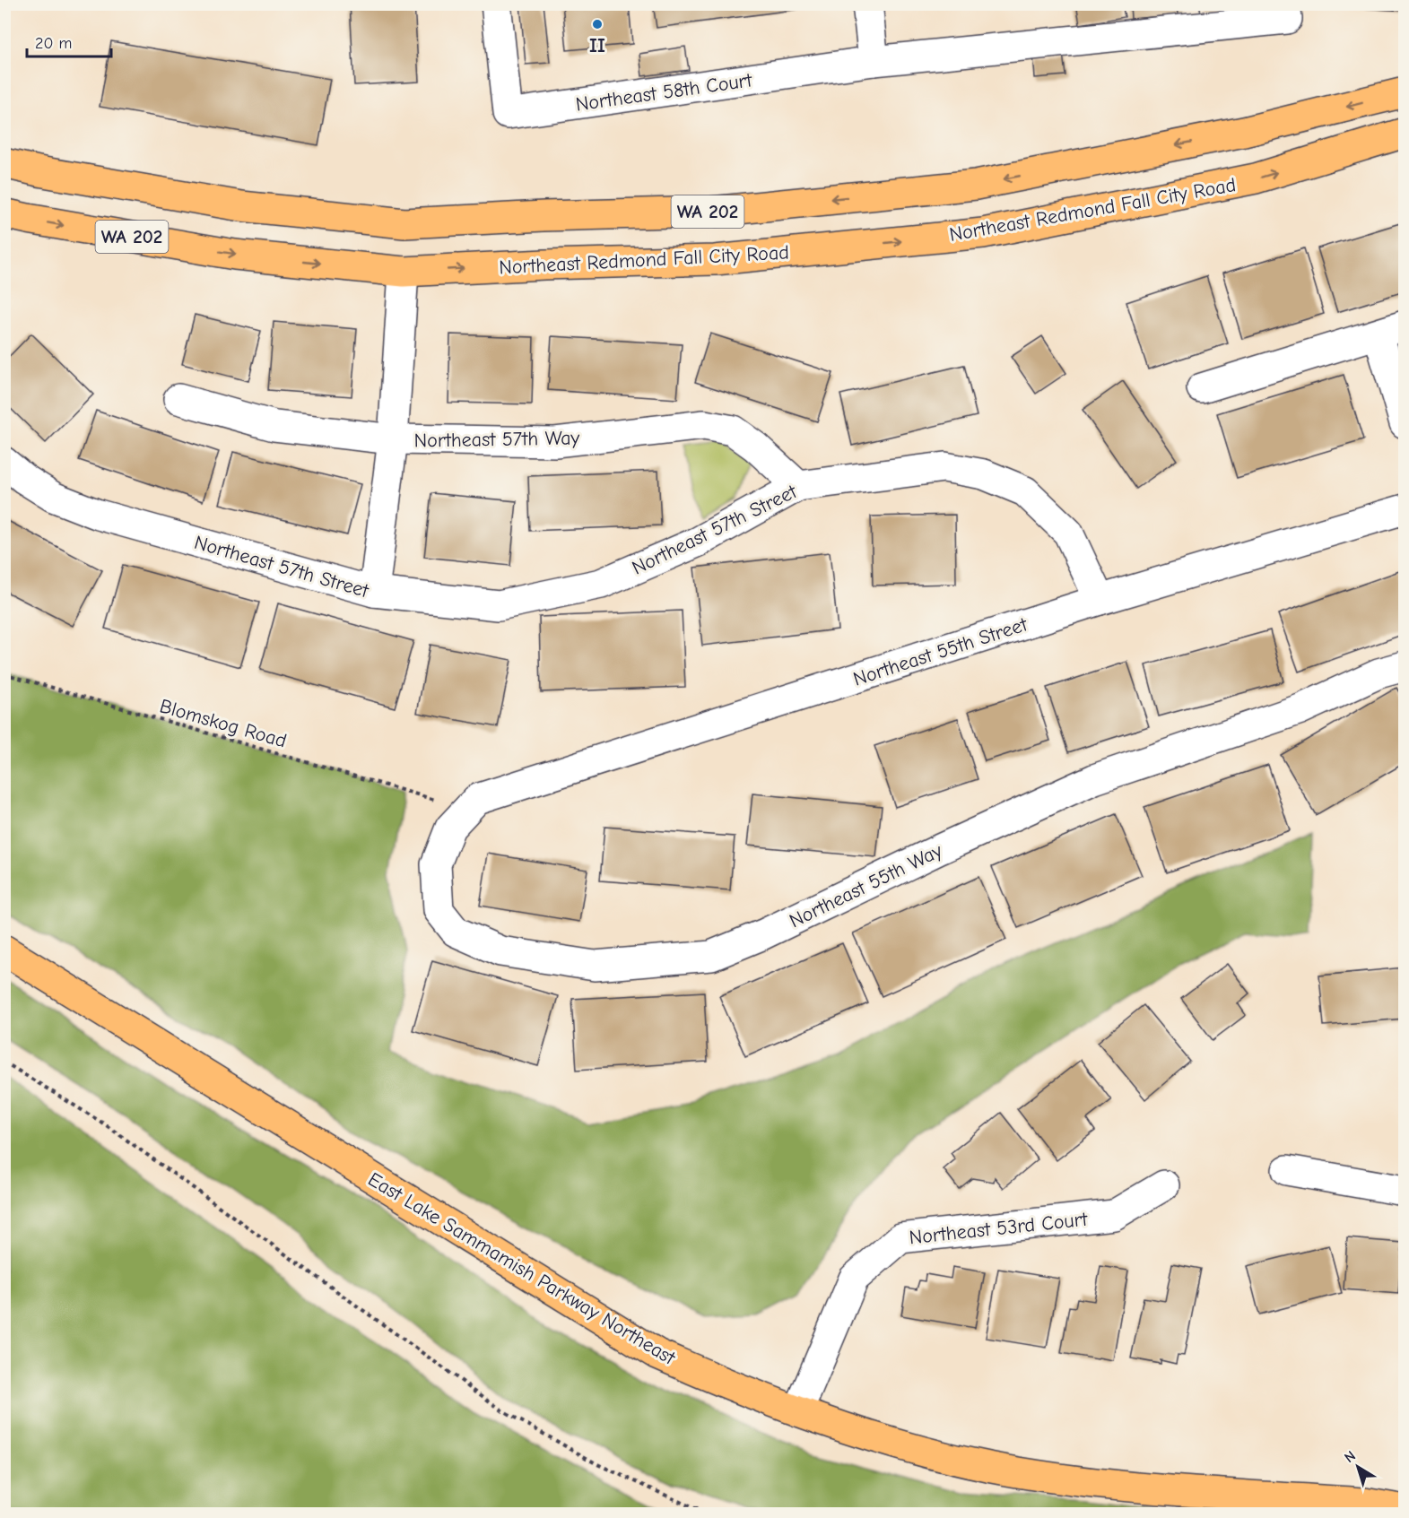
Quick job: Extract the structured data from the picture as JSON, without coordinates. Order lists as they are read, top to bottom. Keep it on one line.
{"streets":{"main road":["Northeast Redmond Fall City Road","WA 202","East Lake Sammamish Parkway Northeast"],"street":["Northeast 58th Court","Northeast 57th Way","Northeast 57th Street","Northeast 55th Street","Northeast 55th Way","Northeast 53rd Court"],"path":["Blomskog Road"]},"crossings":[["Northeast 57th Way","Northeast 57th Street"],["Northeast 57th Street","Northeast 55th Street"],["Northeast 55th Street","Northeast 55th Way"],["Northeast 53rd Court","East Lake Sammamish Parkway Northeast"]],"places":["II"],"scale_bar":"20 m","north":"top left"}
